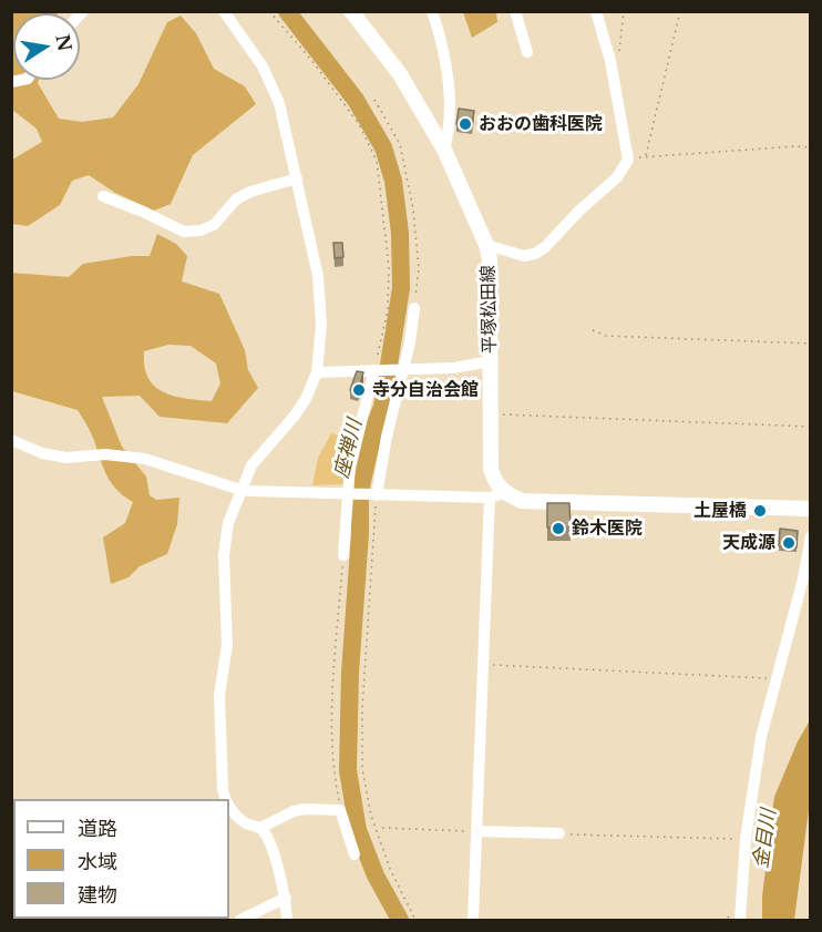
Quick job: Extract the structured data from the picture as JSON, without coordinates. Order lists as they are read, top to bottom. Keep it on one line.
{"streets":{"main road":["平塚松田線"]},"water":["座禅川","金目川"],"places":["おおの歯科医院","寺分自治会館","土屋橋","鈴木医院","天成源"],"legend":["道路","水域","建物"],"north":"right"}
